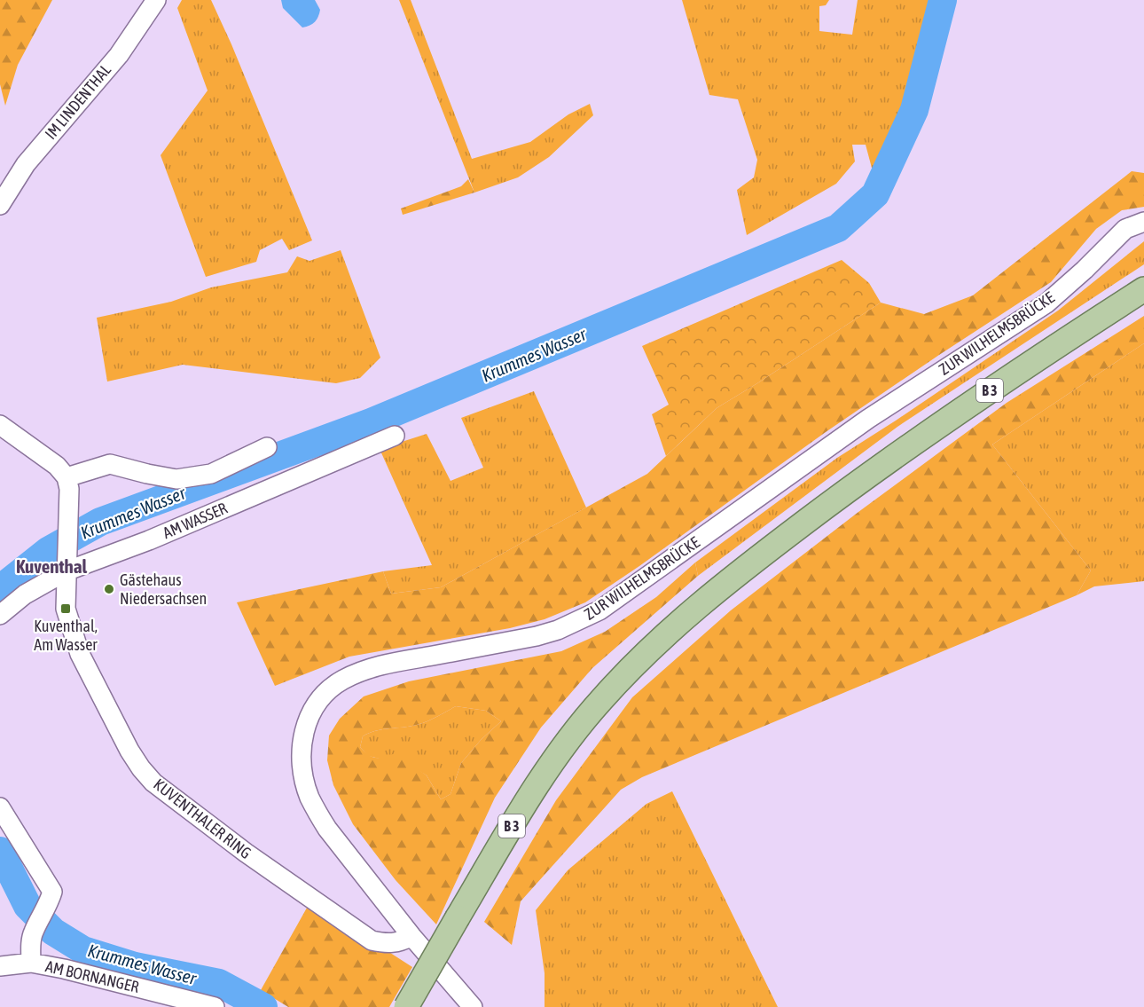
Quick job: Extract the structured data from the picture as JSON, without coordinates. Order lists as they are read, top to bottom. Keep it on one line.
{"streets":{"main road":["B 3"],"street":["IM LINDENTHAL","ZUR WILHELMSBRÜCKE","AM WASSER","KUVENTHALER RING","AM BORNANGER"]},"crossings":[["ZUR WILHELMSBRÜCKE","KUVENTHALER RING"],["AM WASSER","KUVENTHALER RING"]],"districts":["Kuventhal"],"water":["Krummes Wasser"],"places":{"other":["Gästehaus Niedersachsen"],"transit":["Kuventhal, Am Wasser"]}}
